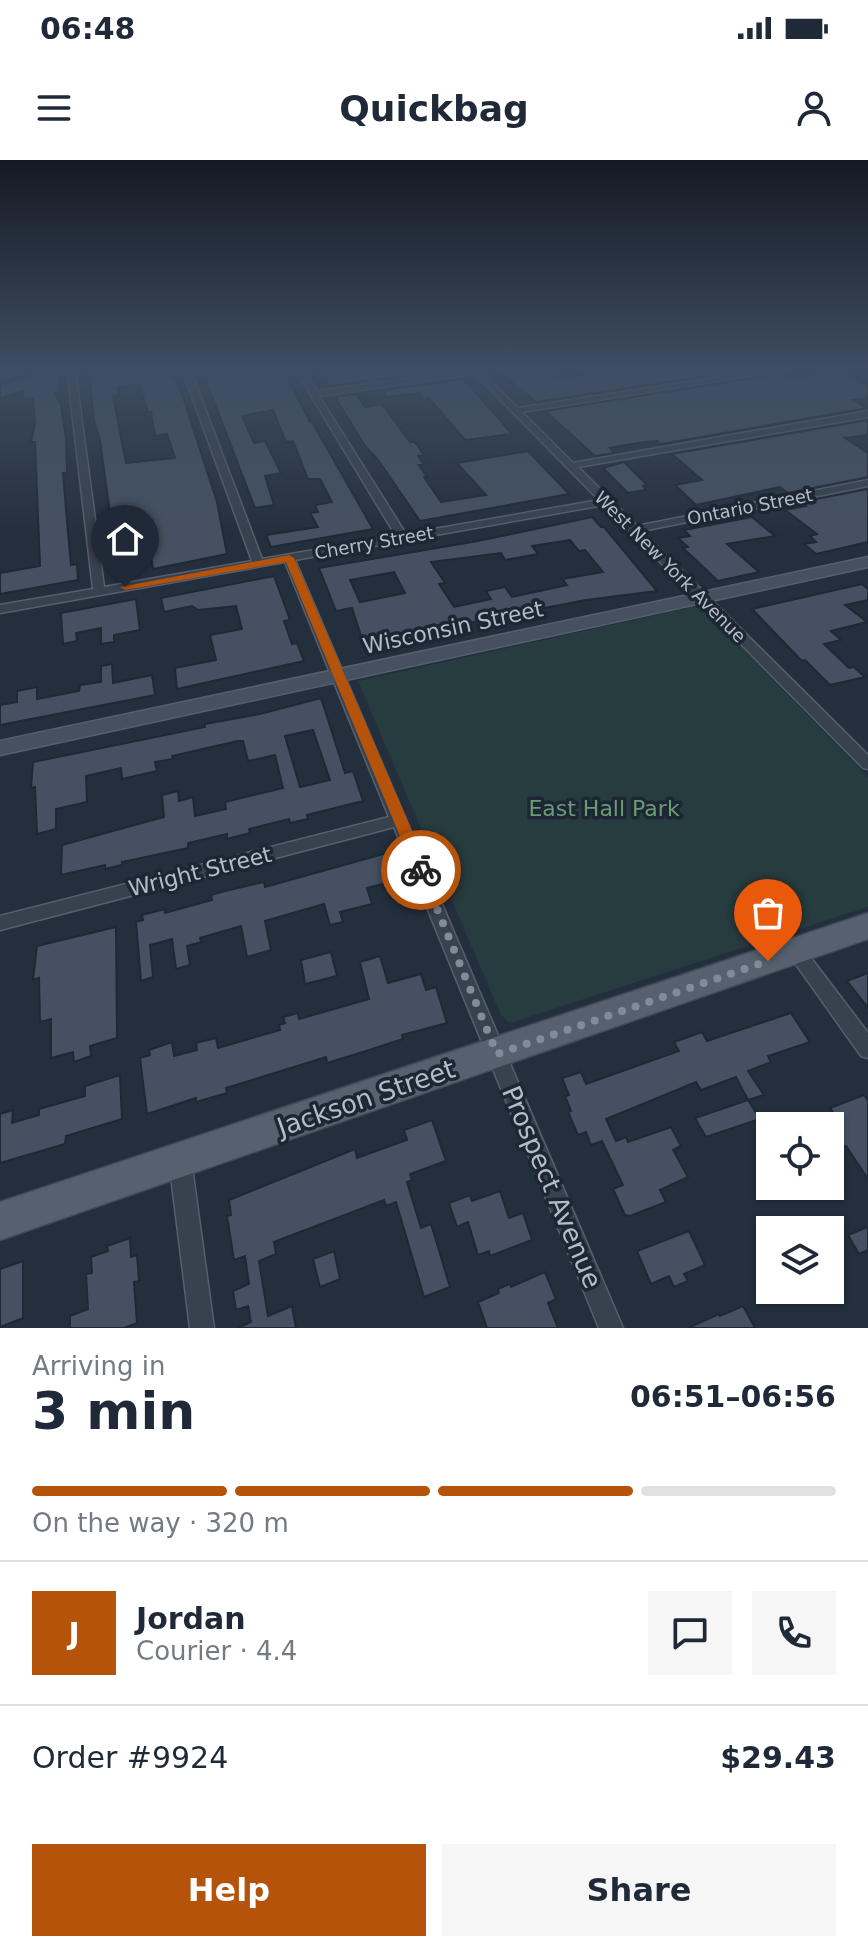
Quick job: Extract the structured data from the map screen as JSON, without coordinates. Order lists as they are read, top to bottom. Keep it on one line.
{"streets":{"main road":["Jackson Street"],"street":["Ontario Street","Cherry Street","West New York Avenue","Wisconsin Street","Wright Street","Prospect Avenue"]},"crossings":[["Ontario Street","West New York Avenue"],["Cherry Street","West New York Avenue"],["Cherry Street","Prospect Avenue"],["West New York Avenue","Wisconsin Street"],["Wisconsin Street","Prospect Avenue"],["Wright Street","Prospect Avenue"],["Jackson Street","Prospect Avenue"]],"parks":["East Hall Park"],"page":{"status":"06:48","header":"Quickbag","heading":["3 min","Arriving in","06:51–06:56"],"panel":["Jordan","Courier · 4.4","Order #9924","$29.43"],"bar":"On the way · 320 m","round":"J","buttons":["Help","Share"]}}
